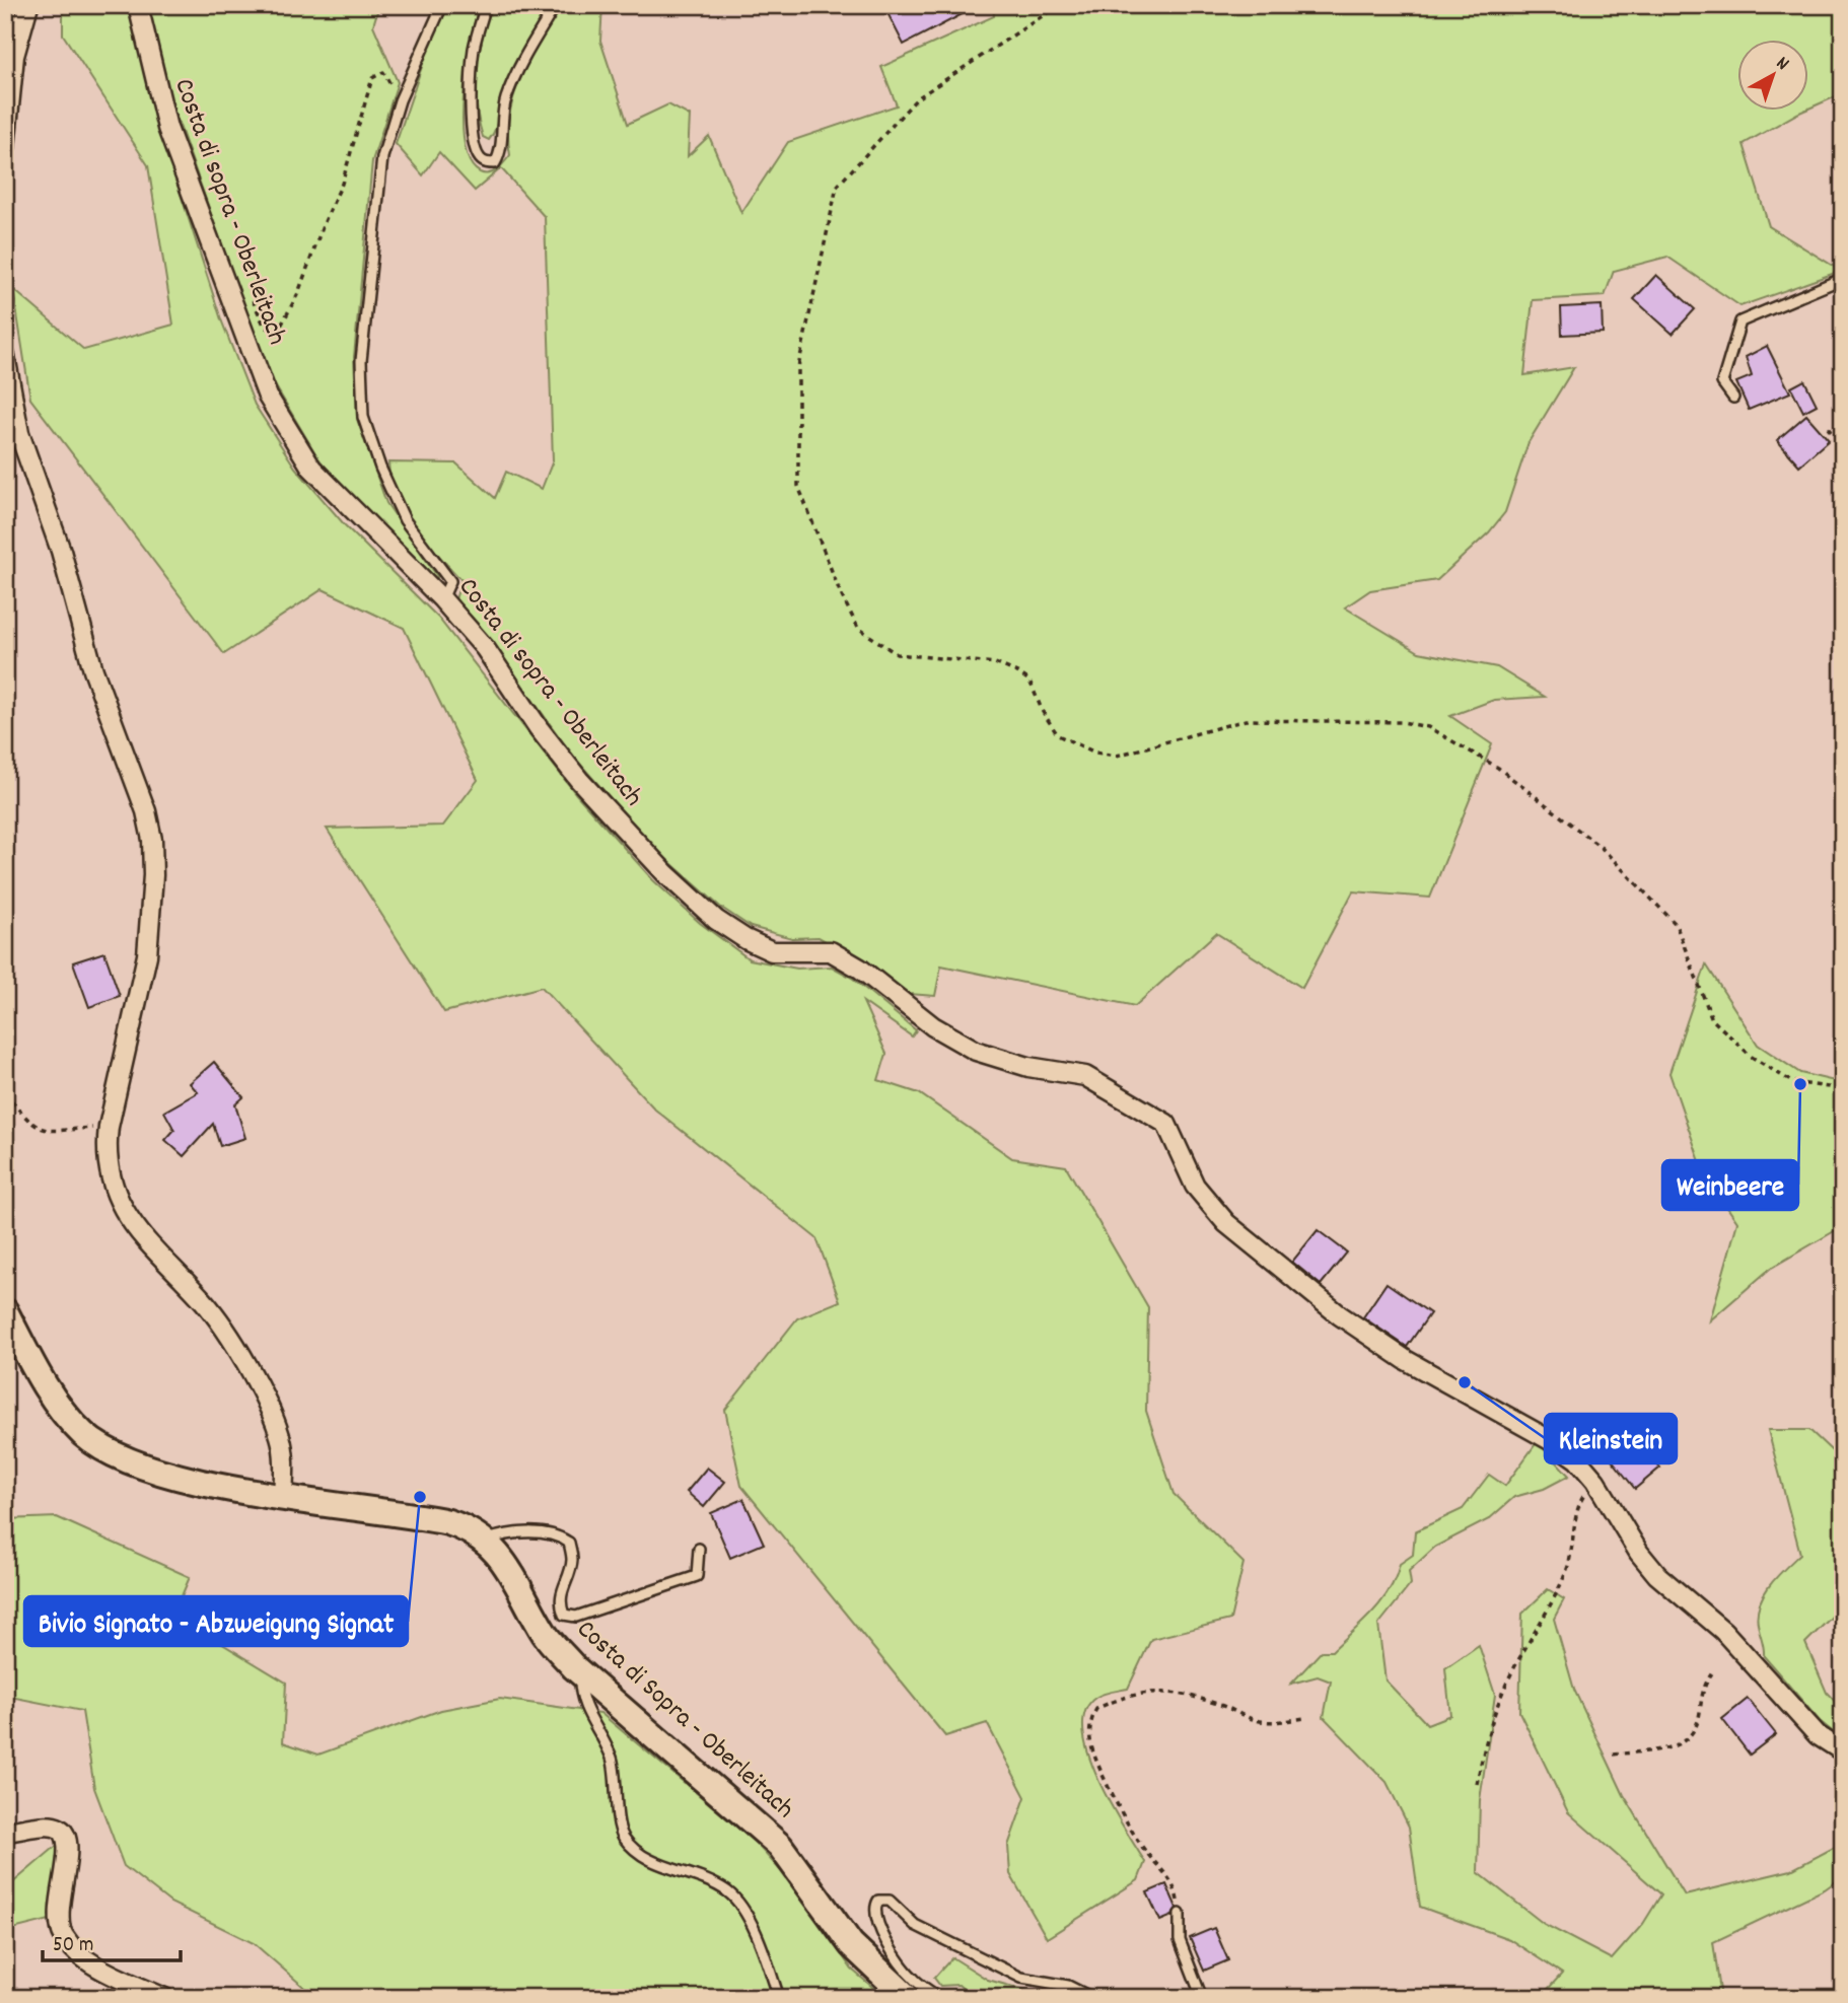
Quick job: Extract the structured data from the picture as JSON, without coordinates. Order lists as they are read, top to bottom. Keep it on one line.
{"streets":{"main road":["Costa di Sopra - Oberleitach"],"street":["Costa di sopra - Oberleitach"]},"places":["Weinbeere","Kleinstein","Bivio Signato - Abzweigung Signat"],"scale_bar":"50 m","north":"top right"}
